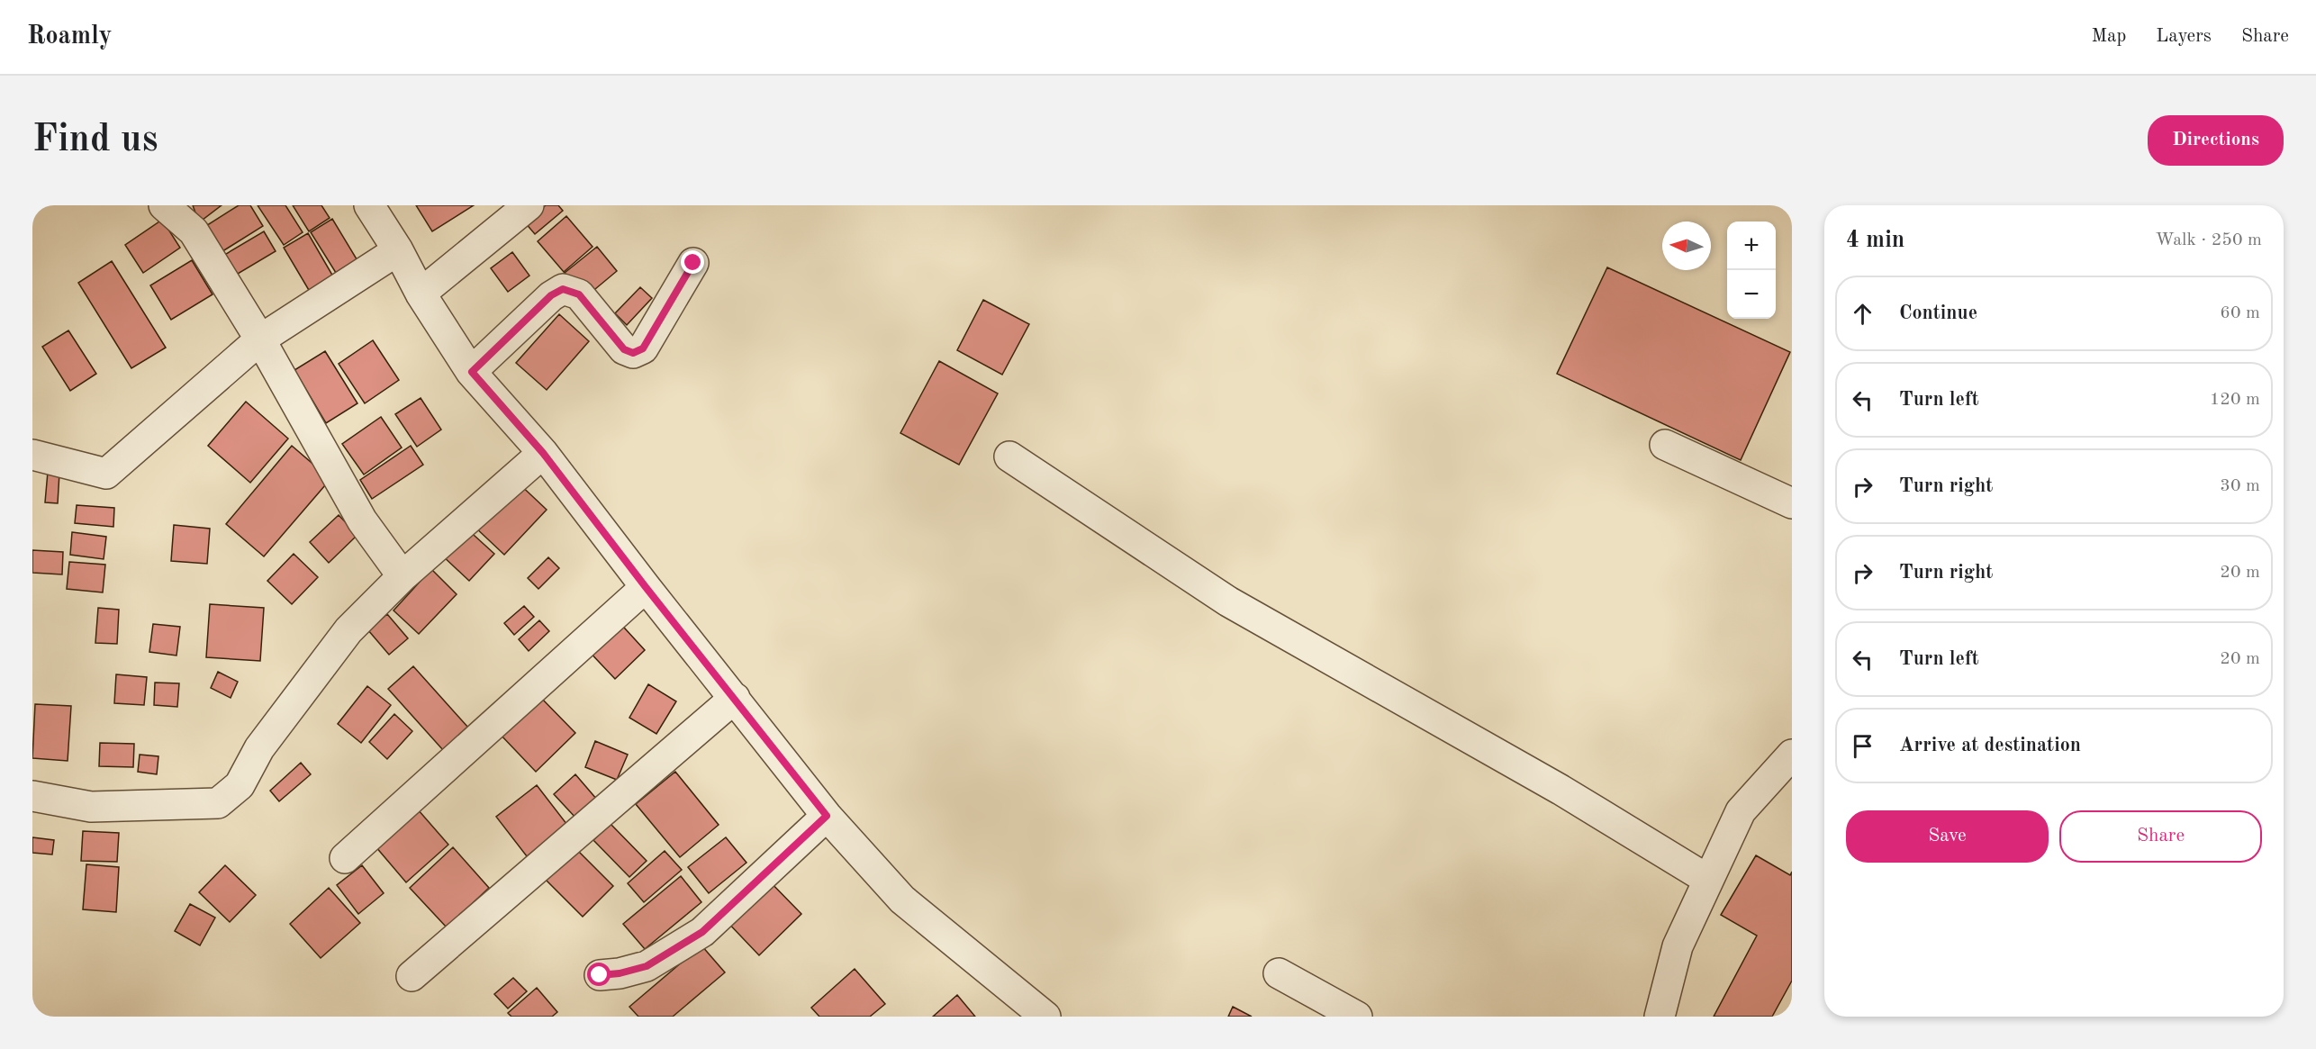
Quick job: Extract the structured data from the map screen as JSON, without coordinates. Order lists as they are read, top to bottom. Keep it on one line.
{"north":"left","page":{"header":"Roamly","nav":["Map","Layers","Share"],"buttons":["Directions",["Save","Share"]],"title":"Find us","heading":["4 min","Walk · 250 m"],"map_buttons":["+","−"],"list":[["Continue","60 m"],["Turn left","120 m"],["Turn right","30 m"],["Turn right","20 m"],["Turn left","20 m"],"Arrive at destination"]}}
